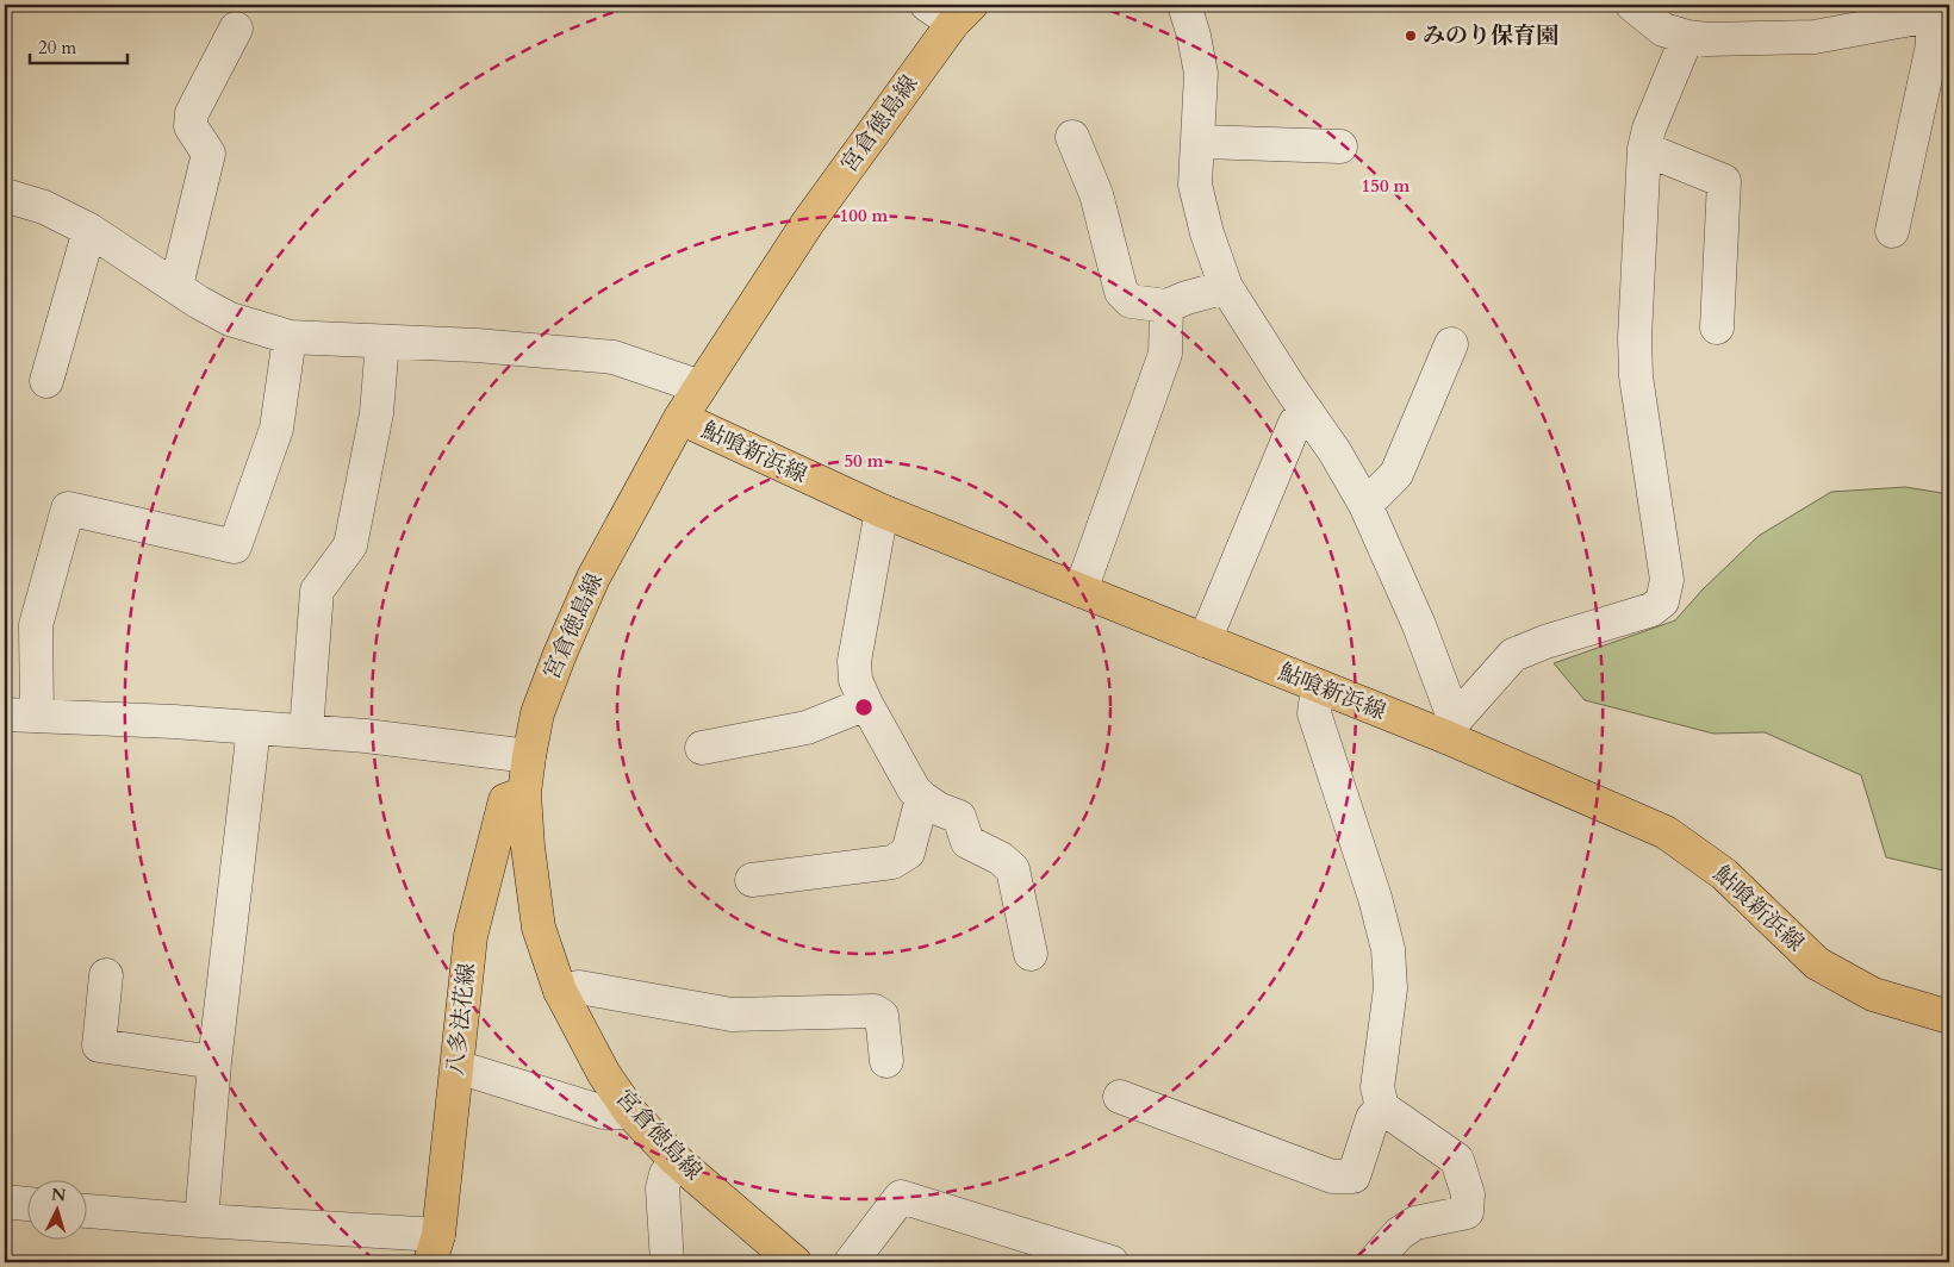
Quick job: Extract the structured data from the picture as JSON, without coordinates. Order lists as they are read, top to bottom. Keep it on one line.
{"streets":{"main road":["宮倉徳島線","鮎喰新浜線","八多法花線"]},"crossings":[["宮倉徳島線","鮎喰新浜線"],["宮倉徳島線","八多法花線"]],"places":["みのり保育園"],"scale_bar":"20 m","north":"top","rings":["150 m","100 m","50 m"]}
